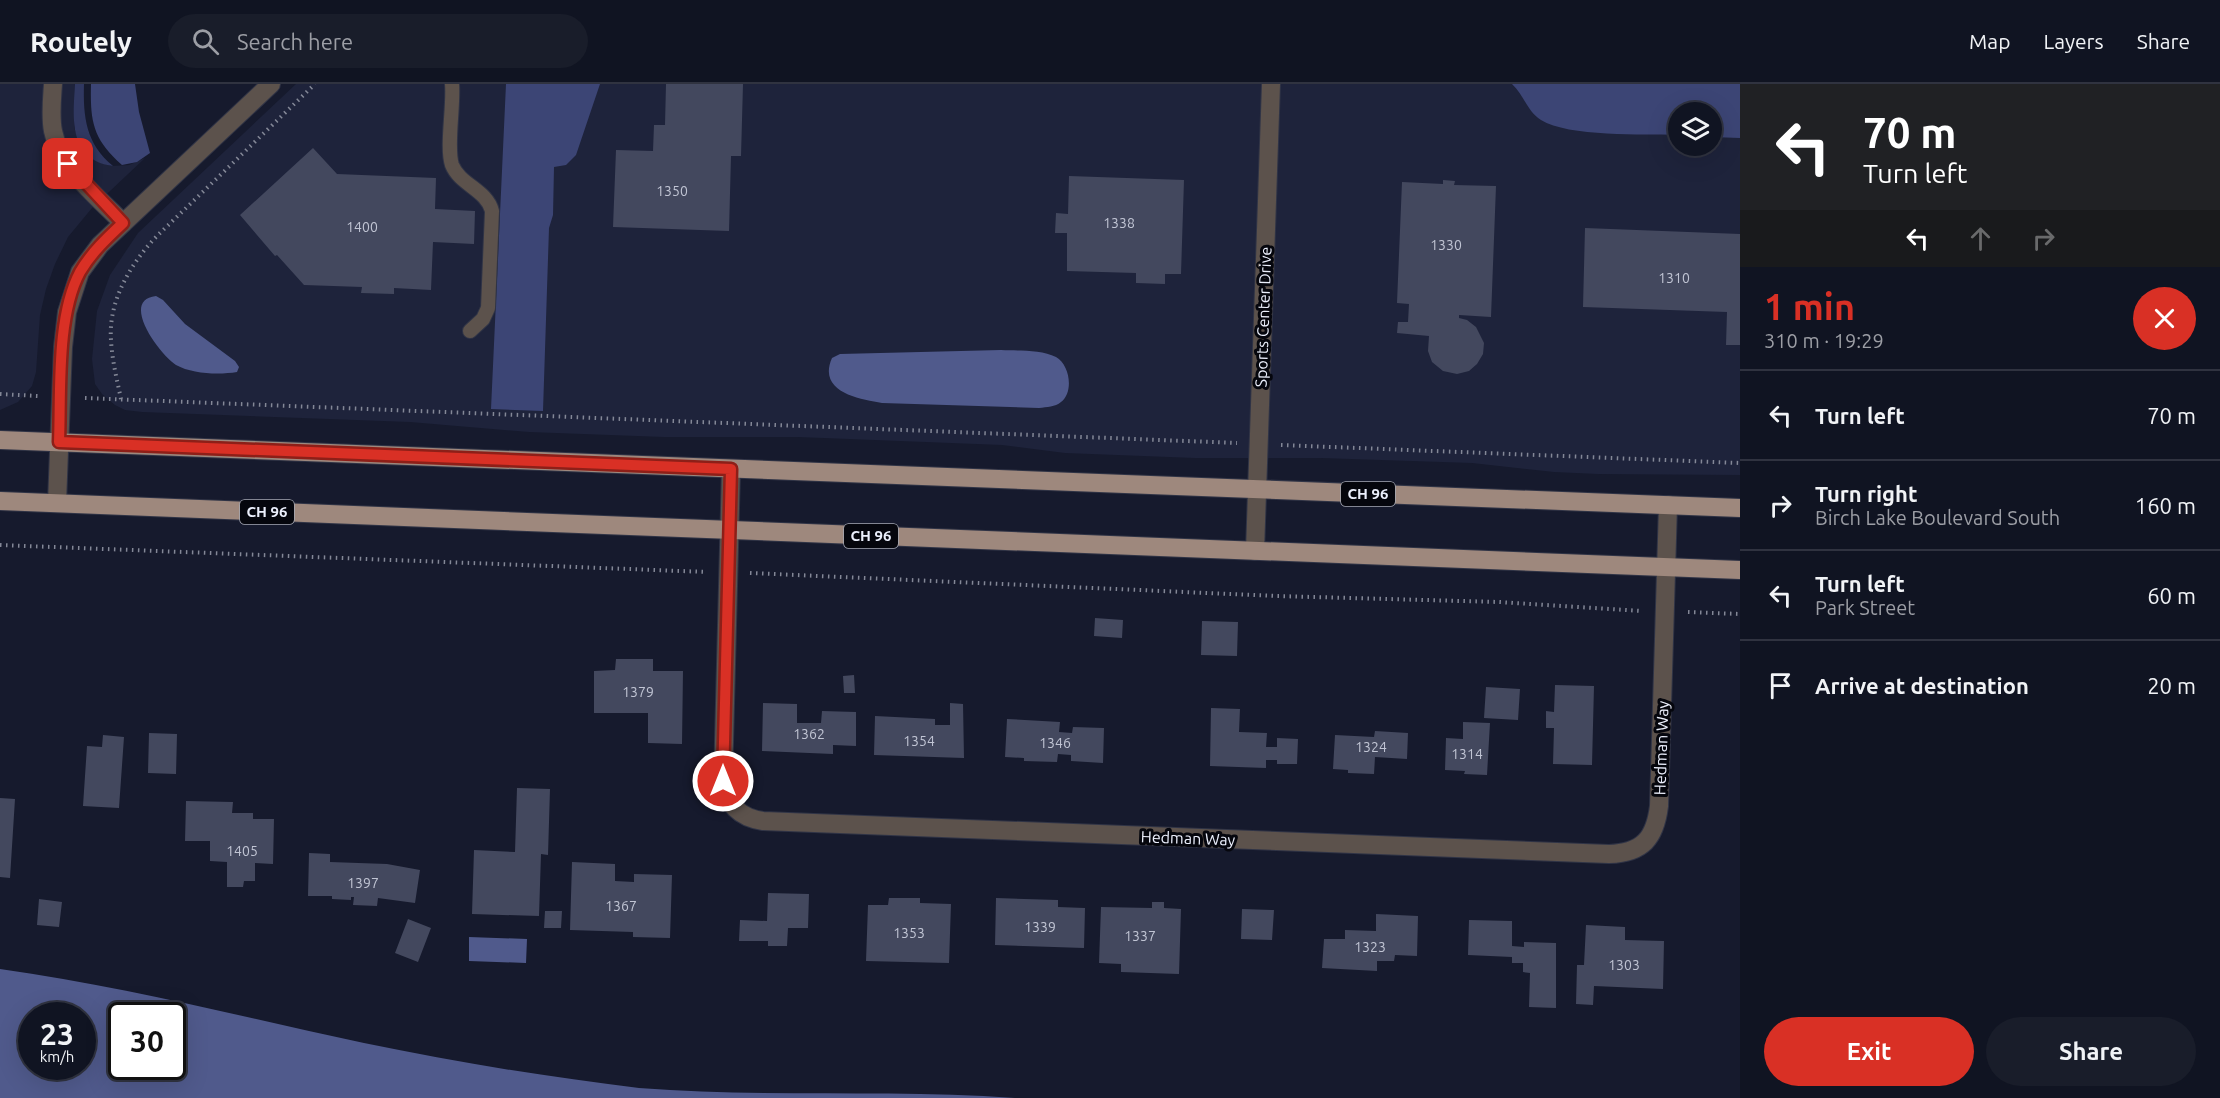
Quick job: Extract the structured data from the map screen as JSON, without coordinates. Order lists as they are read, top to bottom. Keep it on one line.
{"streets":{"main road":["CH 96"],"street":["Sports Center Drive","Hedman Way"]},"crossings":[["Sports Center Drive","CH 96"],["CH 96","Hedman Way"]],"house_numbers":["1350","1338","1400","1330","1310","1379","1362","1354","1346","1324","1314","1405","1397","1367","1339","1353","1337","1323","1303"],"page":{"header":"Routely","search":"Search here","nav":["Map","Layers","Share"],"turn":["70 m","Turn left"],"heading":["1 min","310 m · 19:29"],"list":[{"name":"Turn left","value":"70 m"},{"name":"Turn right","note":"Birch Lake Boulevard South","value":"160 m"},{"name":"Turn left","note":"Park Street","value":"60 m"},{"name":"Arrive at destination","value":"20 m"}],"speed":"23 km/h","limit":"30","buttons":["Exit","Share"]}}
